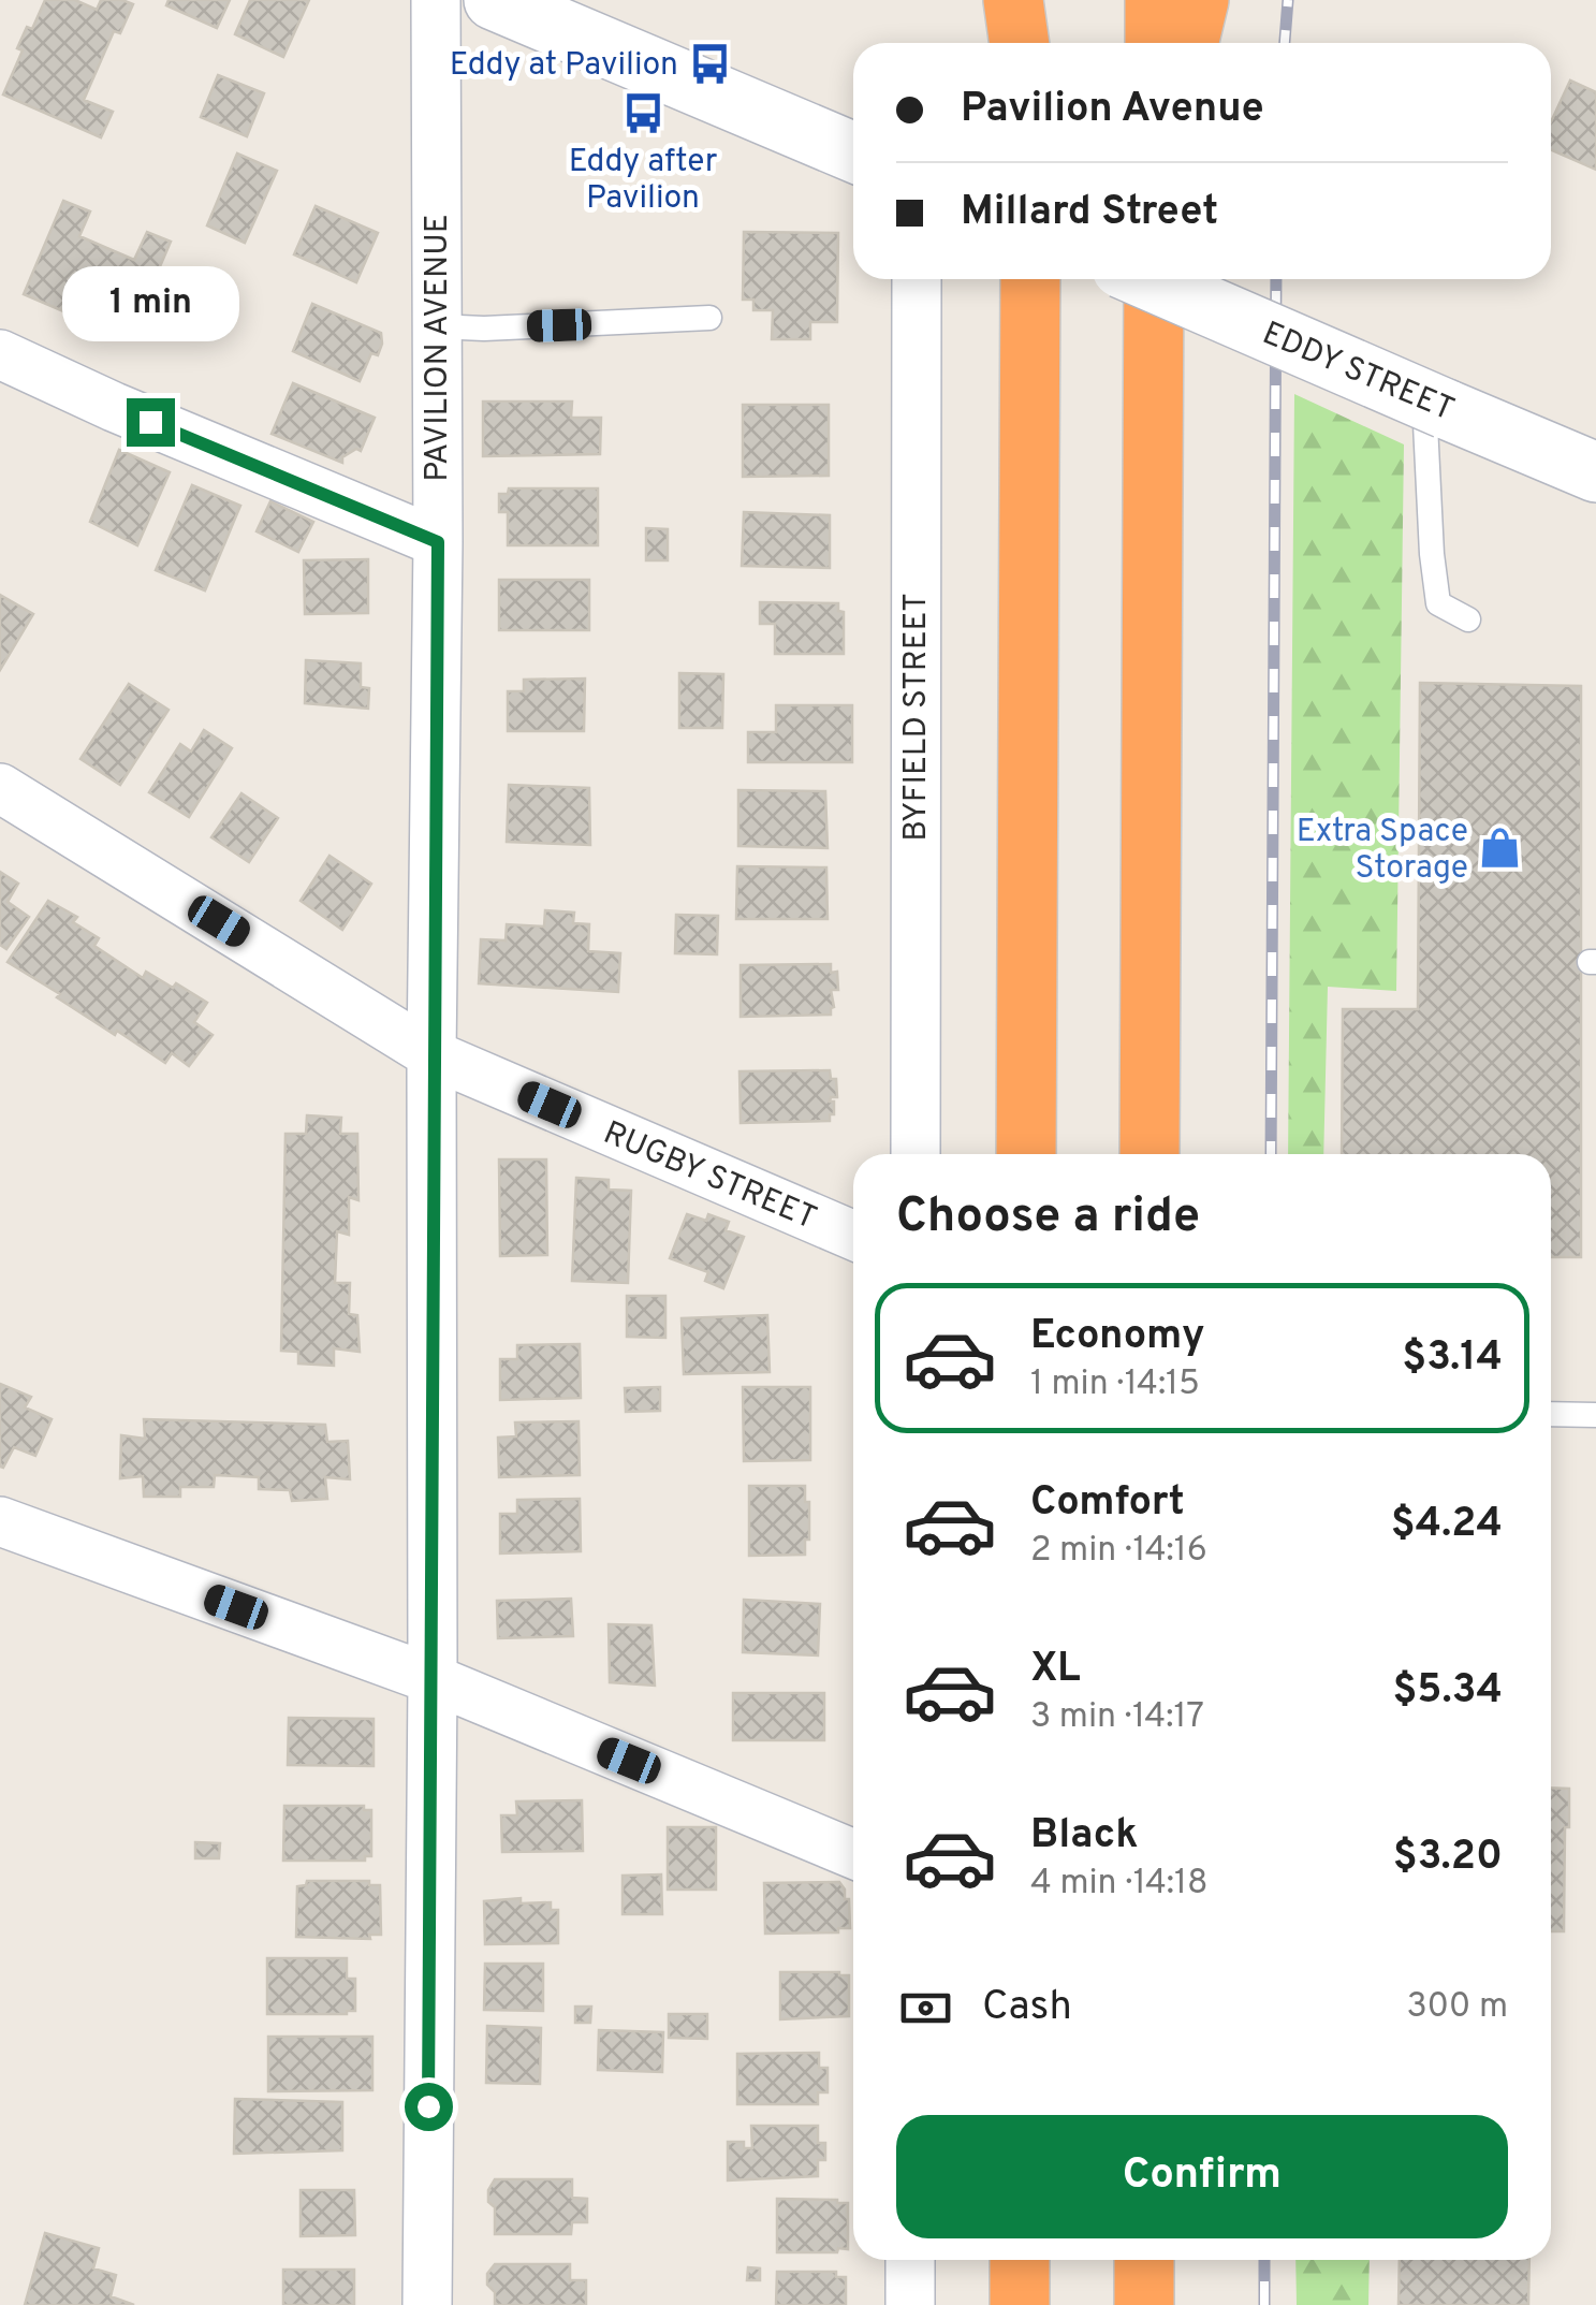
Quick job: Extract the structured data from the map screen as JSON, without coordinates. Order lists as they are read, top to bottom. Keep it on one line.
{"streets":{"main road":["EDDY STREET"],"street":["PAVILION AVENUE","BYFIELD STREET","RUGBY STREET"]},"crossings":[["PAVILION AVENUE","RUGBY STREET"]],"places":{"bus stop":["Eddy at Pavilion","Eddy after Pavilion"],"shop":["Extra Space Storage"]},"page":{"banner":["Pavilion Avenue","Millard Street"],"bubble":"1 min","heading":"Choose a ride","list":[{"name":"Economy","note":"1 min · 14:15","value":"$3.14"},{"name":"Comfort","note":"2 min · 14:16","value":"$4.24"},{"name":"XL","note":"3 min · 14:17","value":"$5.34"},{"name":"Black","note":"4 min · 14:18","value":"$3.20"}],"pay":["Cash","300 m"],"buttons":"Confirm"}}
